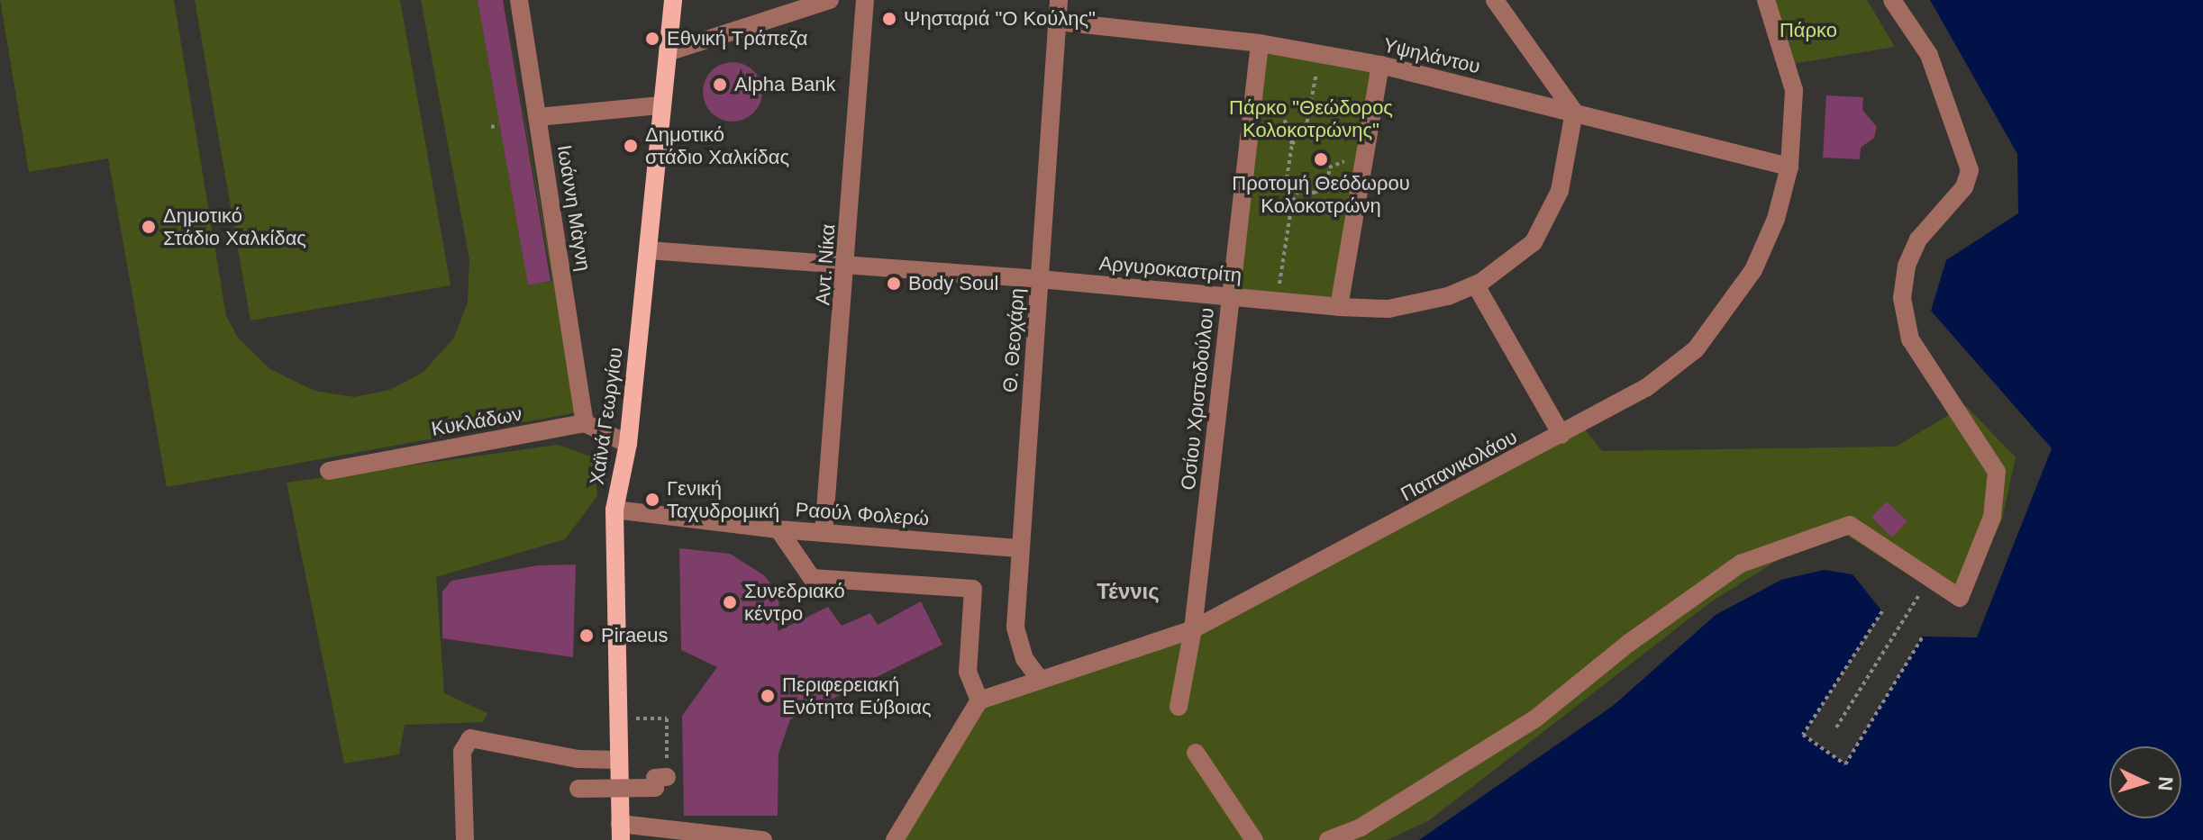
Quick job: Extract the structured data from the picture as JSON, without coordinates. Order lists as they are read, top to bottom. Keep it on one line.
{"streets":{"main road":["Χαϊνά Γεωργίου"],"street":["Υψηλάντου","Ιωάννη Μὰγνη","Αντ. Νίκα","Αργυροκαστρίτη","Θ. Θεοχάρη","Οσίου Χριστοδούλου","Κυκλάδων","Παπανικολάου","Ραούλ Φολερώ"]},"crossings":[["Υψηλάντου","Αργυροκαστρίτη"],["Υψηλάντου","Θ. Θεοχάρη"],["Υψηλάντου","Οσίου Χριστοδούλου"],["Υψηλάντου","Παπανικολάου"],["Ιωάννη Μὰγνη","Κυκλάδων"],["Αντ. Νίκα","Αργυροκαστρίτη"],["Αντ. Νίκα","Ραούλ Φολερώ"],["Αργυροκαστρίτη","Θ. Θεοχάρη"],["Αργυροκαστρίτη","Οσίου Χριστοδούλου"],["Αργυροκαστρίτη","Χαϊνά Γεωργίου"],["Θ. Θεοχάρη","Παπανικολάου"],["Θ. Θεοχάρη","Ραούλ Φολερώ"],["Οσίου Χριστοδούλου","Παπανικολάου"],["Χαϊνά Γεωργίου","Ραούλ Φολερώ"]],"districts":["Τέννις"],"parks":["Πάρκο","Πάρκο \"Θεώδορος Κολοκοτρώνης\""],"places":["Ψησταριά \"Ο Κούλης\"","Εθνική Τράπεζα","Alpha Bank","Δημοτικό στάδιο Χαλκίδας","Προτομή Θεόδωρου Κολοκοτρώνη","Δημοτικό Στάδιο Χαλκίδας","Body Soul","Γενική Ταχυδρομική","Συνεδριακό κέντρο","Piraeus","Περιφερειακή Ενότητα Εύβοιας"],"north":"right"}
